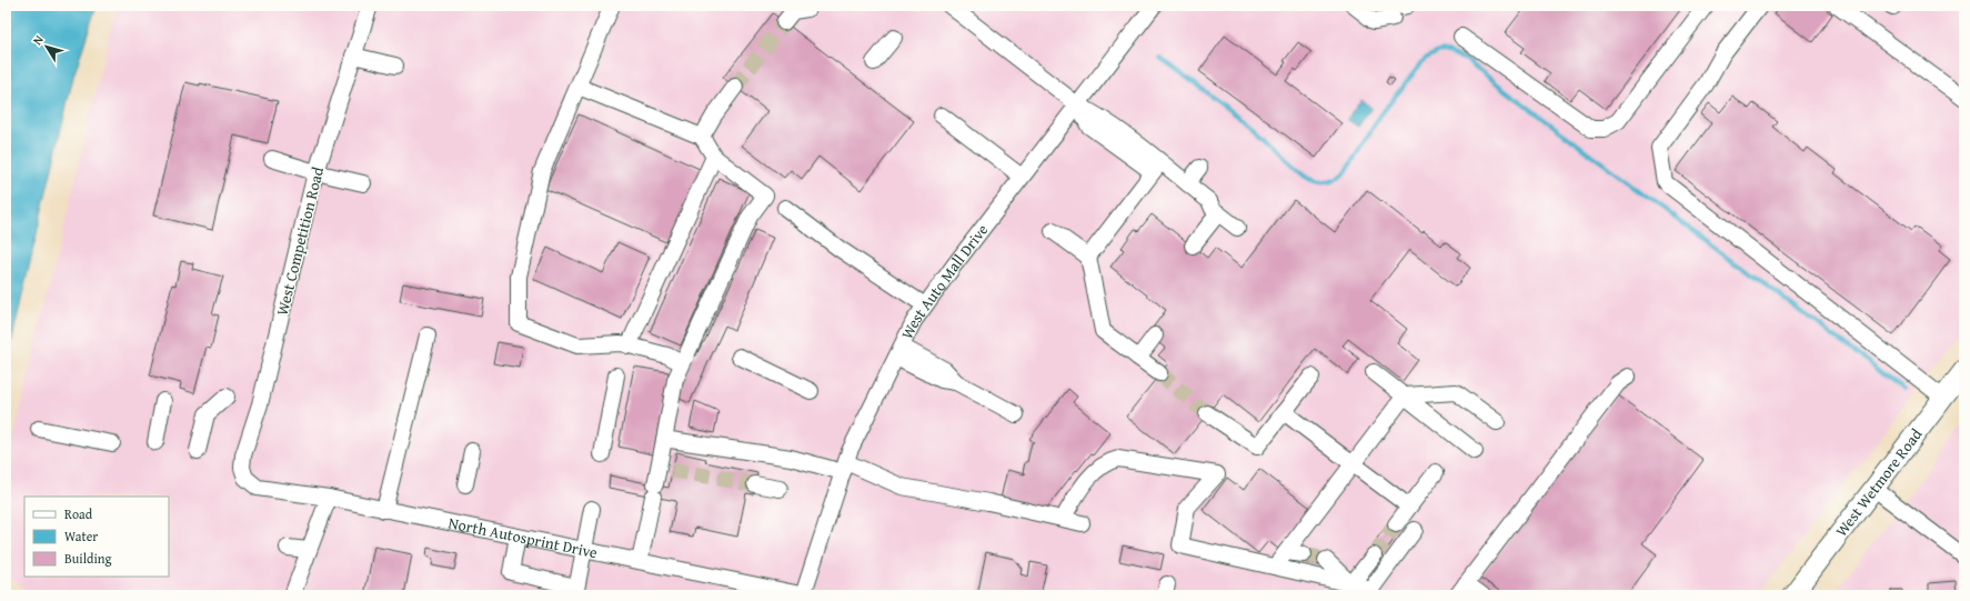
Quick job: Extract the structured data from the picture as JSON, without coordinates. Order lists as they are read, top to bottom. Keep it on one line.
{"streets":{"main road":["West Wetmore Road"],"street":["West Competition Road","West Auto Mall Drive","North Autosprint Drive"]},"crossings":[["West Competition Road","North Autosprint Drive"],["West Auto Mall Drive","North Autosprint Drive"]],"legend":["Road","Water","Building"],"north":"top left"}
